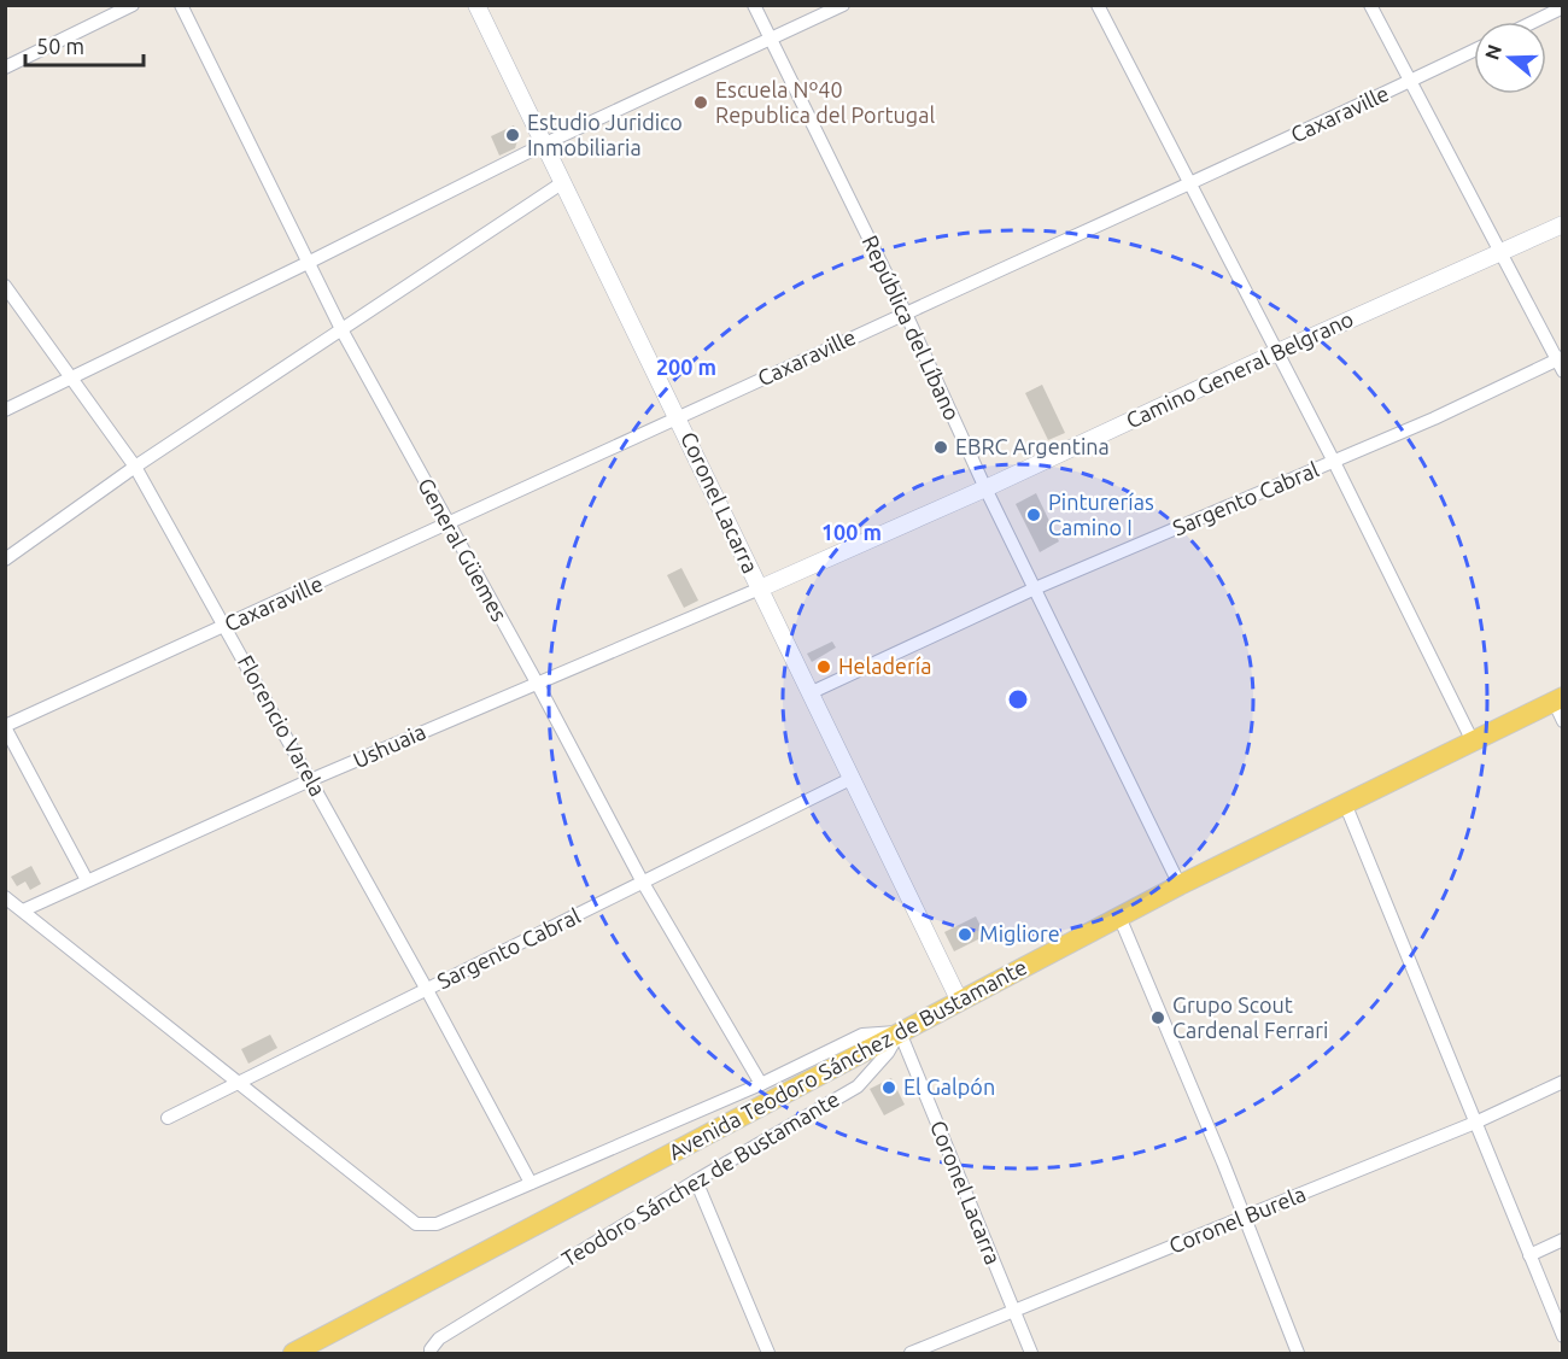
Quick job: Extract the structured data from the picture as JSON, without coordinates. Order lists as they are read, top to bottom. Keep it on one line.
{"streets":{"main road":["Avenida Teodoro Sánchez de Bustamante"],"street":["Caxaraville","República del Líbano","Camino General Belgrano","Sargento Cabral","Coronel Lacarra","General Güemes","Florencio Varela","Ushuaia","Teodoro Sánchez de Bustamante","Coronel Burela"]},"crossings":[["Caxaraville","República del Líbano"],["Caxaraville","Coronel Lacarra"],["Caxaraville","General Güemes"],["Caxaraville","Florencio Varela"],["República del Líbano","Camino General Belgrano"],["República del Líbano","Sargento Cabral"],["República del Líbano","Avenida Teodoro Sánchez de Bustamante"],["Camino General Belgrano","Coronel Lacarra"],["Camino General Belgrano","Ushuaia"],["Sargento Cabral","Coronel Lacarra"],["Sargento Cabral","General Güemes"],["Sargento Cabral","Florencio Varela"],["Sargento Cabral","Teodoro Sánchez de Bustamante"],["Coronel Lacarra","Ushuaia"],["Coronel Lacarra","Avenida Teodoro Sánchez de Bustamante"],["Coronel Lacarra","Teodoro Sánchez de Bustamante"],["Coronel Lacarra","Coronel Burela"],["General Güemes","Ushuaia"],["General Güemes","Teodoro Sánchez de Bustamante"],["Florencio Varela","Ushuaia"],["Florencio Varela","Teodoro Sánchez de Bustamante"],["Avenida Teodoro Sánchez de Bustamante","Teodoro Sánchez de Bustamante"]],"places":["Escuela Nº40 Republica del Portugal","Estudio Juridico Inmobiliaria","EBRC Argentina","Pinturerías Camino I","Heladería","Migliore","Grupo Scout Cardenal Ferrari","El Galpón"],"scale_bar":"50 m","north":"left","rings":["200 m","100 m"]}
